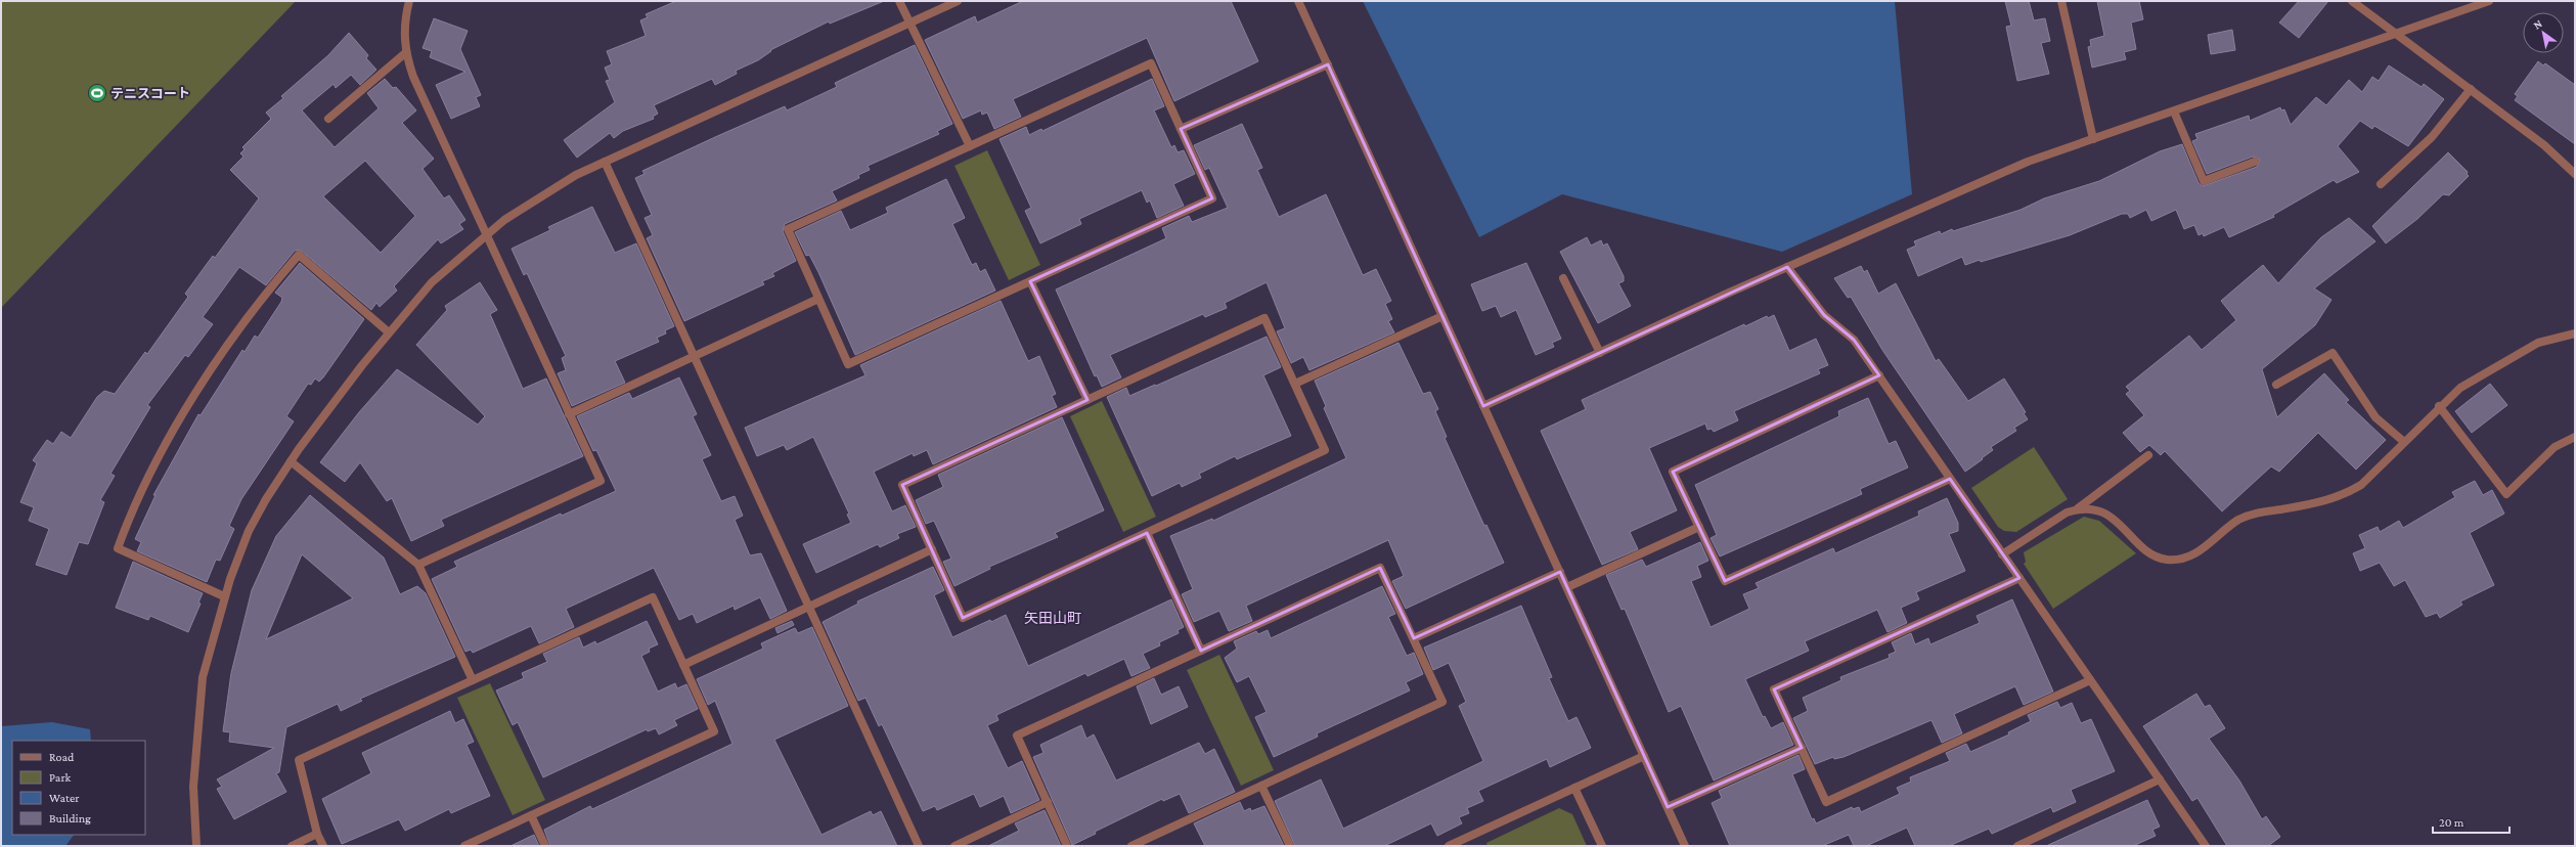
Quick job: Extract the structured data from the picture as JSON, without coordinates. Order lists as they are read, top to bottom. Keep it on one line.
{"districts":["矢田山町"],"places":{"sports":["テニスコート"]},"legend":["Road","Park","Water","Building"],"scale_bar":"20 m","north":"top left"}
